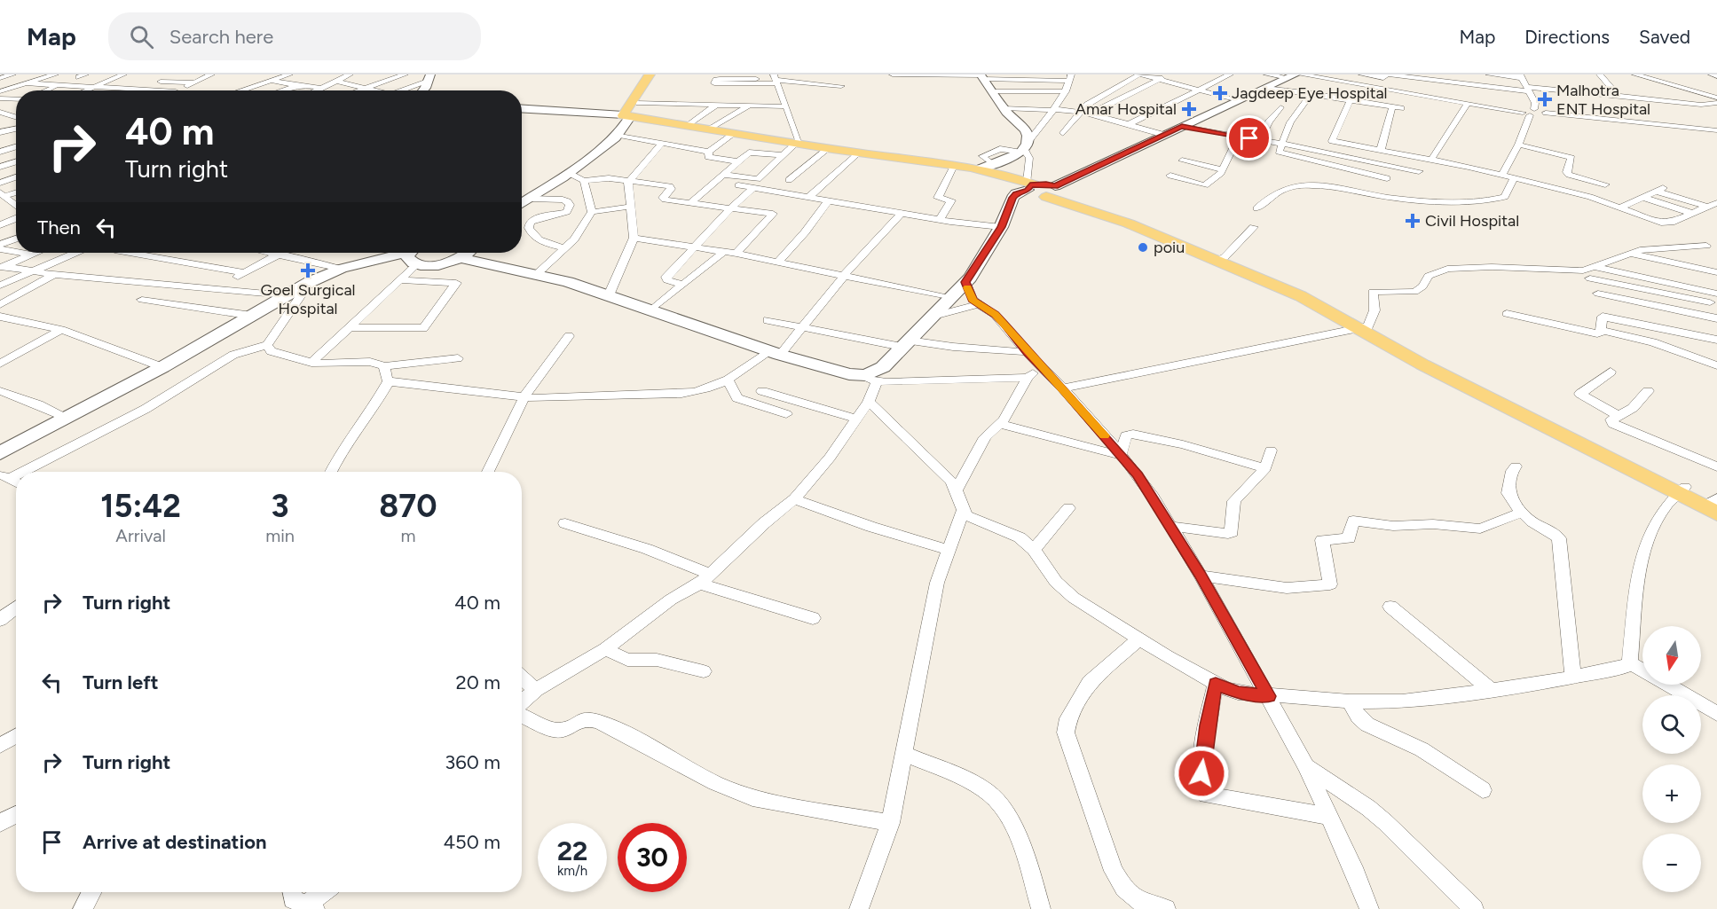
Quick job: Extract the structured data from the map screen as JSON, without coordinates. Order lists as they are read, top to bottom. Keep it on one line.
{"places":{"health":["Jagdeep Eye Hospital","Malhotra ENT Hospital","Amar Hospital","Civil Hospital","Goel Surgical Hospital"],"other":["poiu"]},"north":"bottom","page":{"header":"Map","search":"Search here","nav":["Map","Directions","Saved"],"turn":["40 m","Turn right"],"then":"Then","eta":["15:42","Arrival","3","min","870","m"],"list":[{"name":"Turn right","value":"40 m"},{"name":"Turn left","value":"20 m"},{"name":"Turn right","value":"360 m"},{"name":"Arrive at destination","value":"450 m"}],"map_buttons":["+","−"],"speed":"22 km/h","limit":"30"}}
